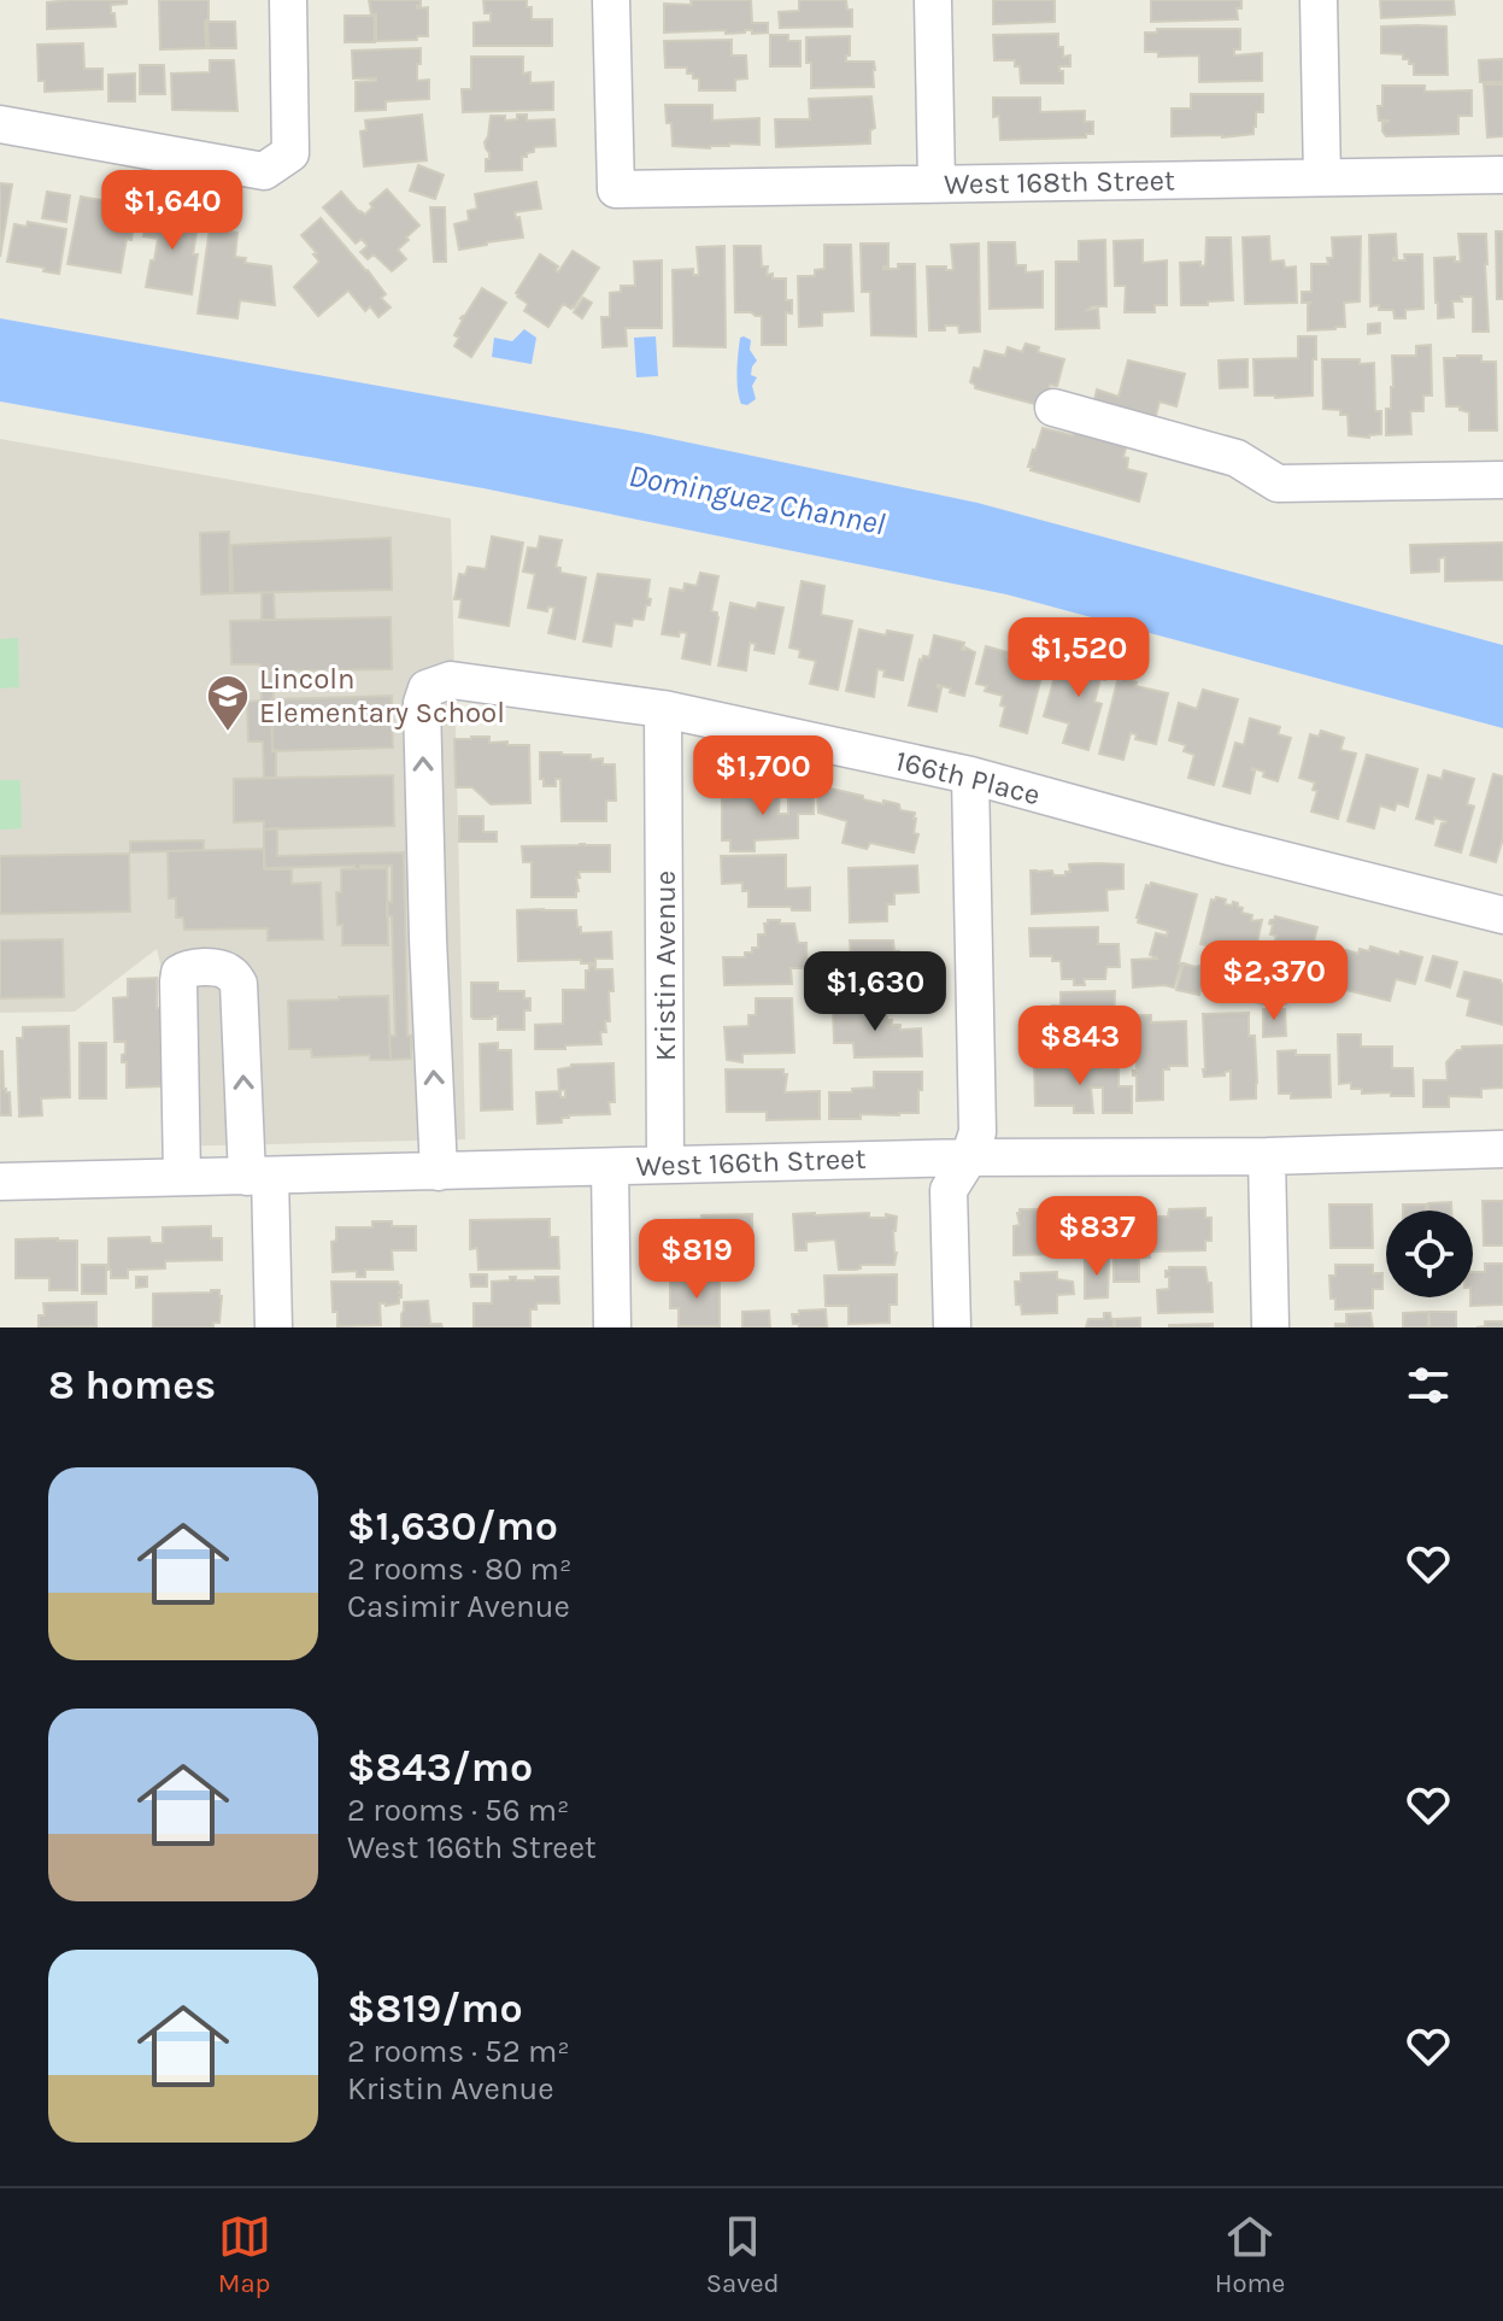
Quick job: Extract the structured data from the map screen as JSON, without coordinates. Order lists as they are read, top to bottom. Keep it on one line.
{"streets":{"street":["West 168th Street","166th Place","Kristin Avenue","West 166th Street"]},"crossings":[["166th Place","Kristin Avenue"],["166th Place","West 166th Street"],["Kristin Avenue","West 166th Street"]],"water":["Dominguez Channel"],"places":{"school or university":["Lincoln Elementary School"]},"page":{"price":["$1,640","$1,520","$1,700","$2,370","$1,630","$843","$837","$819"],"heading":"8 homes","list":[{"name":"$1,630/mo","note":"2 rooms · 80 m² · Casimir Avenue"},{"name":"$843/mo","note":"2 rooms · 56 m² · West 166th Street"},{"name":"$819/mo","note":"2 rooms · 52 m² · Kristin Avenue"}],"tabs":["Map","Saved","Home"]}}
